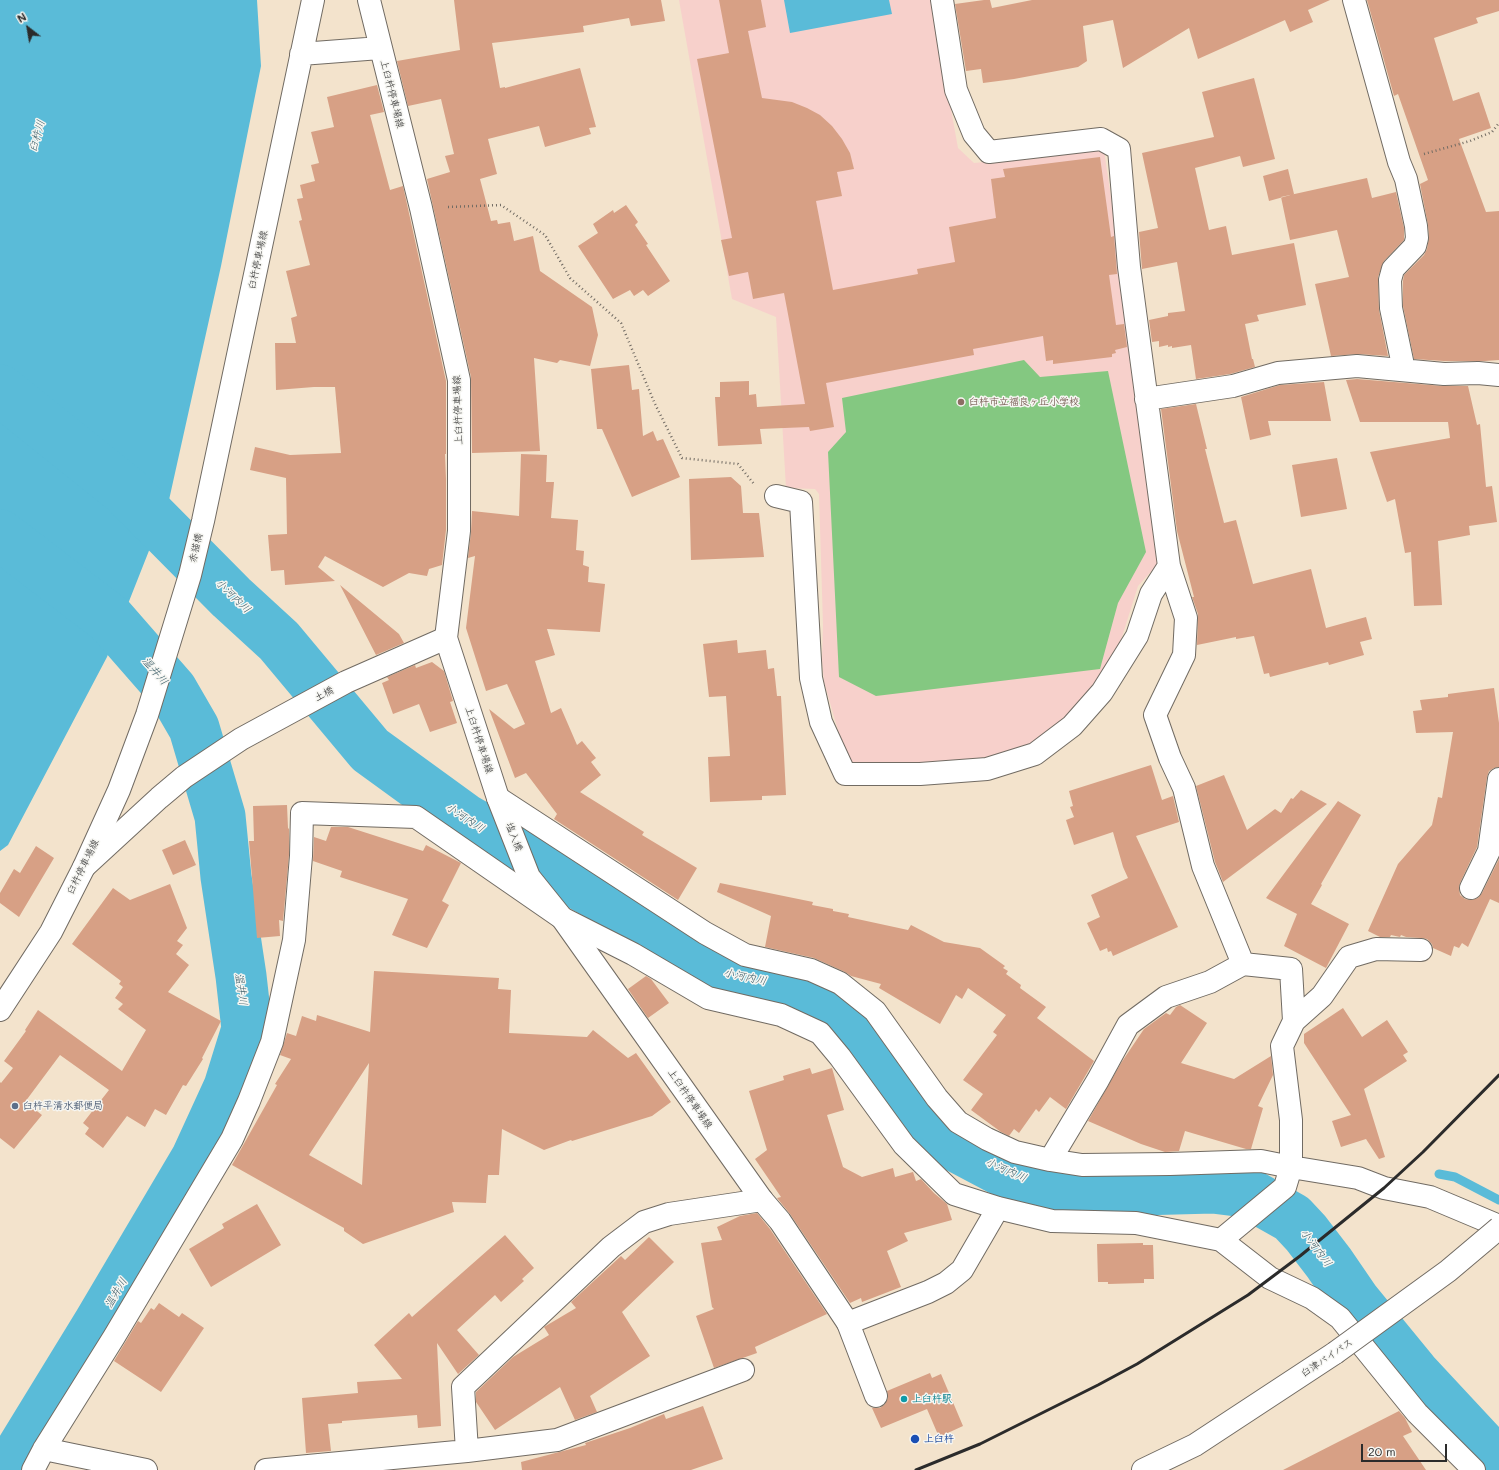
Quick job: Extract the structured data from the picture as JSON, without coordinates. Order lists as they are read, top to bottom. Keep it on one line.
{"streets":{"main road":["上臼杵停車場線","臼杵停車場線","赤猫橋","土橋","塩入橋","臼津バイパス"]},"crossings":[["上臼杵停車場線","土橋"],["上臼杵停車場線","塩入橋"],["臼杵停車場線","赤猫橋"],["臼杵停車場線","土橋"]],"water":["臼杵川","小河内川","温井川"],"places":["臼杵市立福良ヶ丘小学校","臼杵平清水郵便局","上臼杵駅","上臼杵"],"scale_bar":"20 m","north":"top left"}
